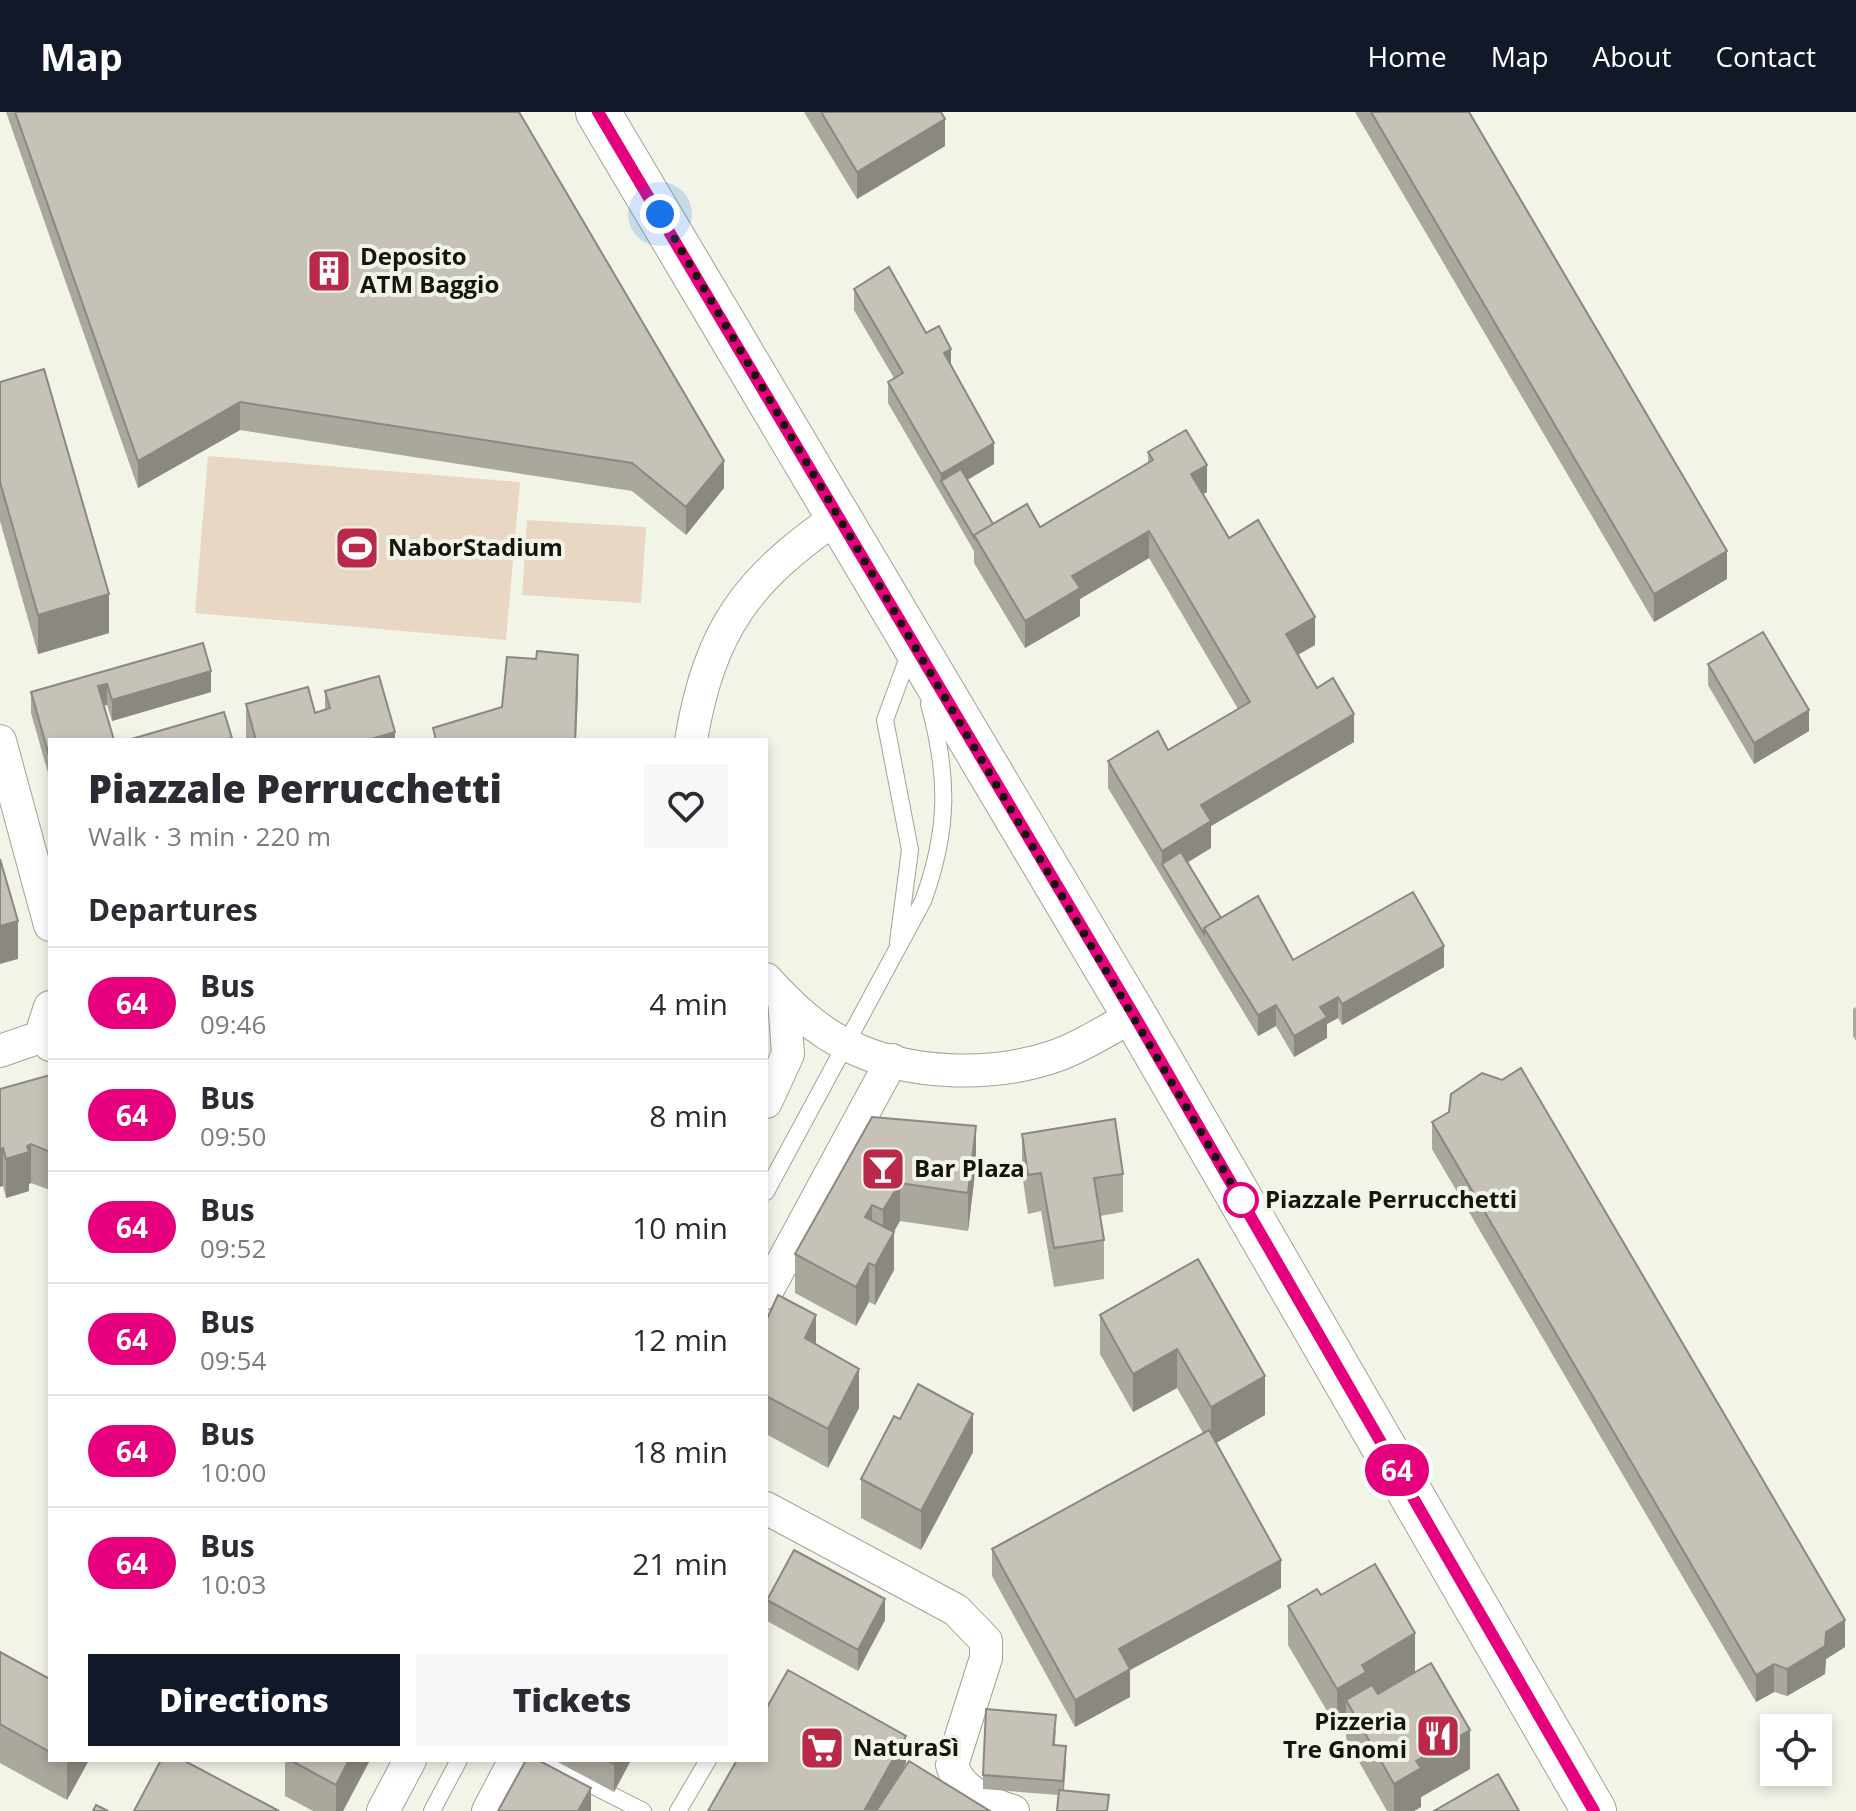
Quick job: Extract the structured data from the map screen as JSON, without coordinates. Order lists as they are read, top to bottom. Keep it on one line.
{"places":{"building":["Deposito ATM Baggio"],"sports":["NaborStadium"],"bar":["Bar Plaza"],"other":["Piazzale Perrucchetti"],"restaurant":["Pizzeria Tre Gnomi"],"supermarket":["NaturaSì"]},"lines":["bus line 64"],"page":{"header":"Map","nav":["Home","Map","About","Contact"],"on_map":"64","heading":[["Piazzale Perrucchetti","Walk · 3 min · 220 m"],"Departures"],"list":[{"mark":"64","name":"Bus","note":"09:46","value":"4 min"},{"mark":"64","name":"Bus","note":"09:50","value":"8 min"},{"mark":"64","name":"Bus","note":"09:52","value":"10 min"},{"mark":"64","name":"Bus","note":"09:54","value":"12 min"},{"mark":"64","name":"Bus","note":"10:00","value":"18 min"},{"mark":"64","name":"Bus","note":"10:03","value":"21 min"}],"buttons":["Directions","Tickets"]}}
